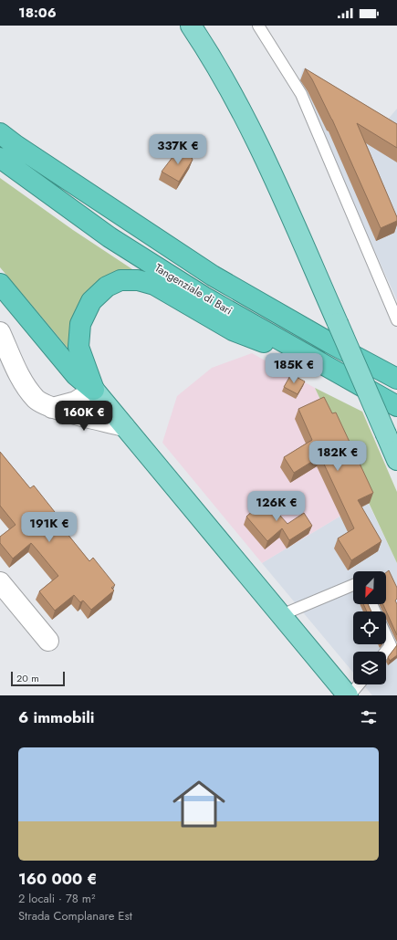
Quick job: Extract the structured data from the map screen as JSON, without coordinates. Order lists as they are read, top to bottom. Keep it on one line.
{"streets":{"highway":["Tangenziale di Bari"]},"scale_bar":"20 m","north":"bottom left","page":{"status":"18:06","price":["337K €","185K €","160K €","182K €","126K €","191K €"],"scale":"20 m","heading":"6 immobili","list":[{"name":"160 000 €","note":"2 locali · 78 m² · Strada Complanare Est"}]}}
